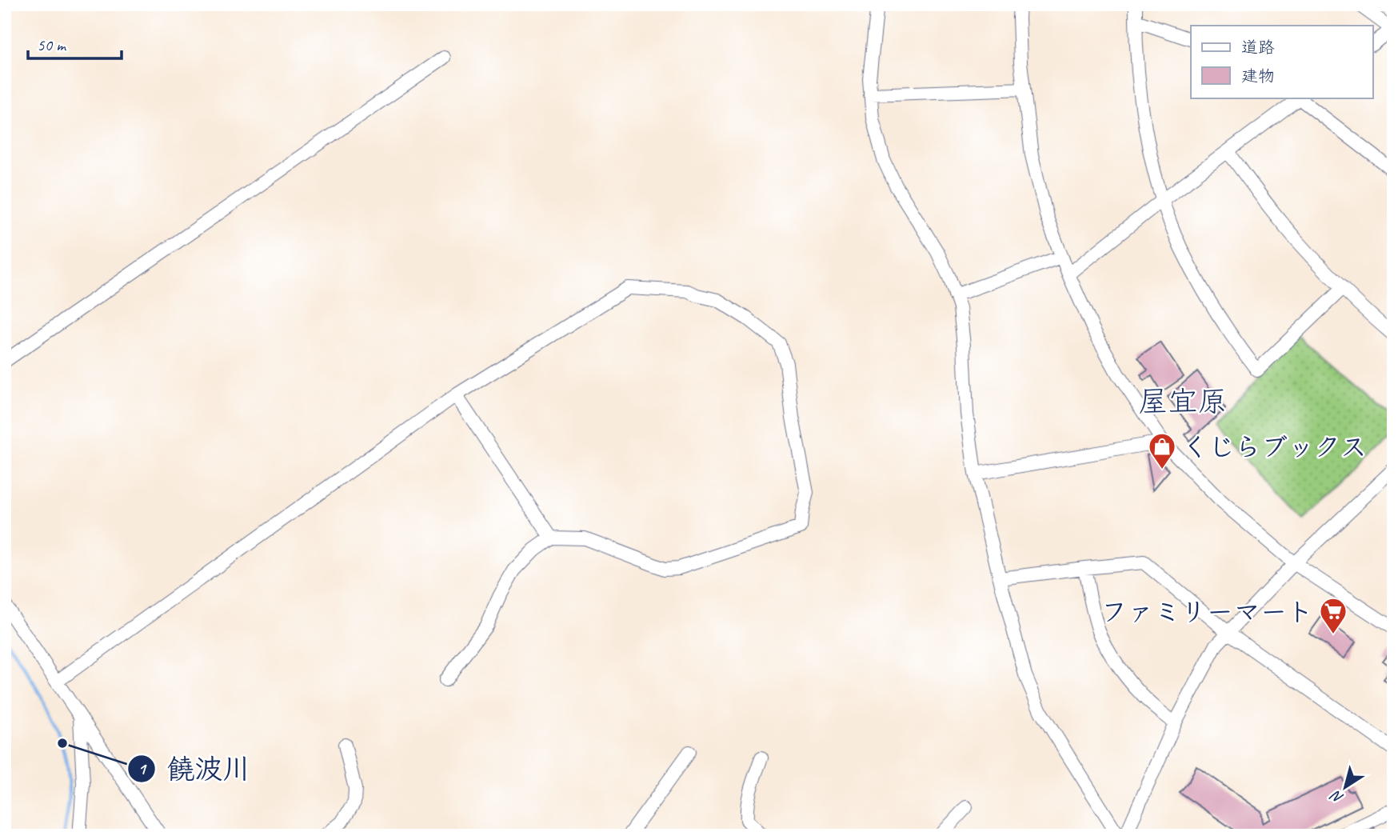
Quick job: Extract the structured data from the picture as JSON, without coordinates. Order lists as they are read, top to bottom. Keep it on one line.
{"districts":["屋宜原"],"places":{"shop":["くじらブックス"],"supermarket":["ファミリーマート"],"other":["饒波川"]},"legend":["道路","建物"],"scale_bar":"50 m","north":"bottom left"}
